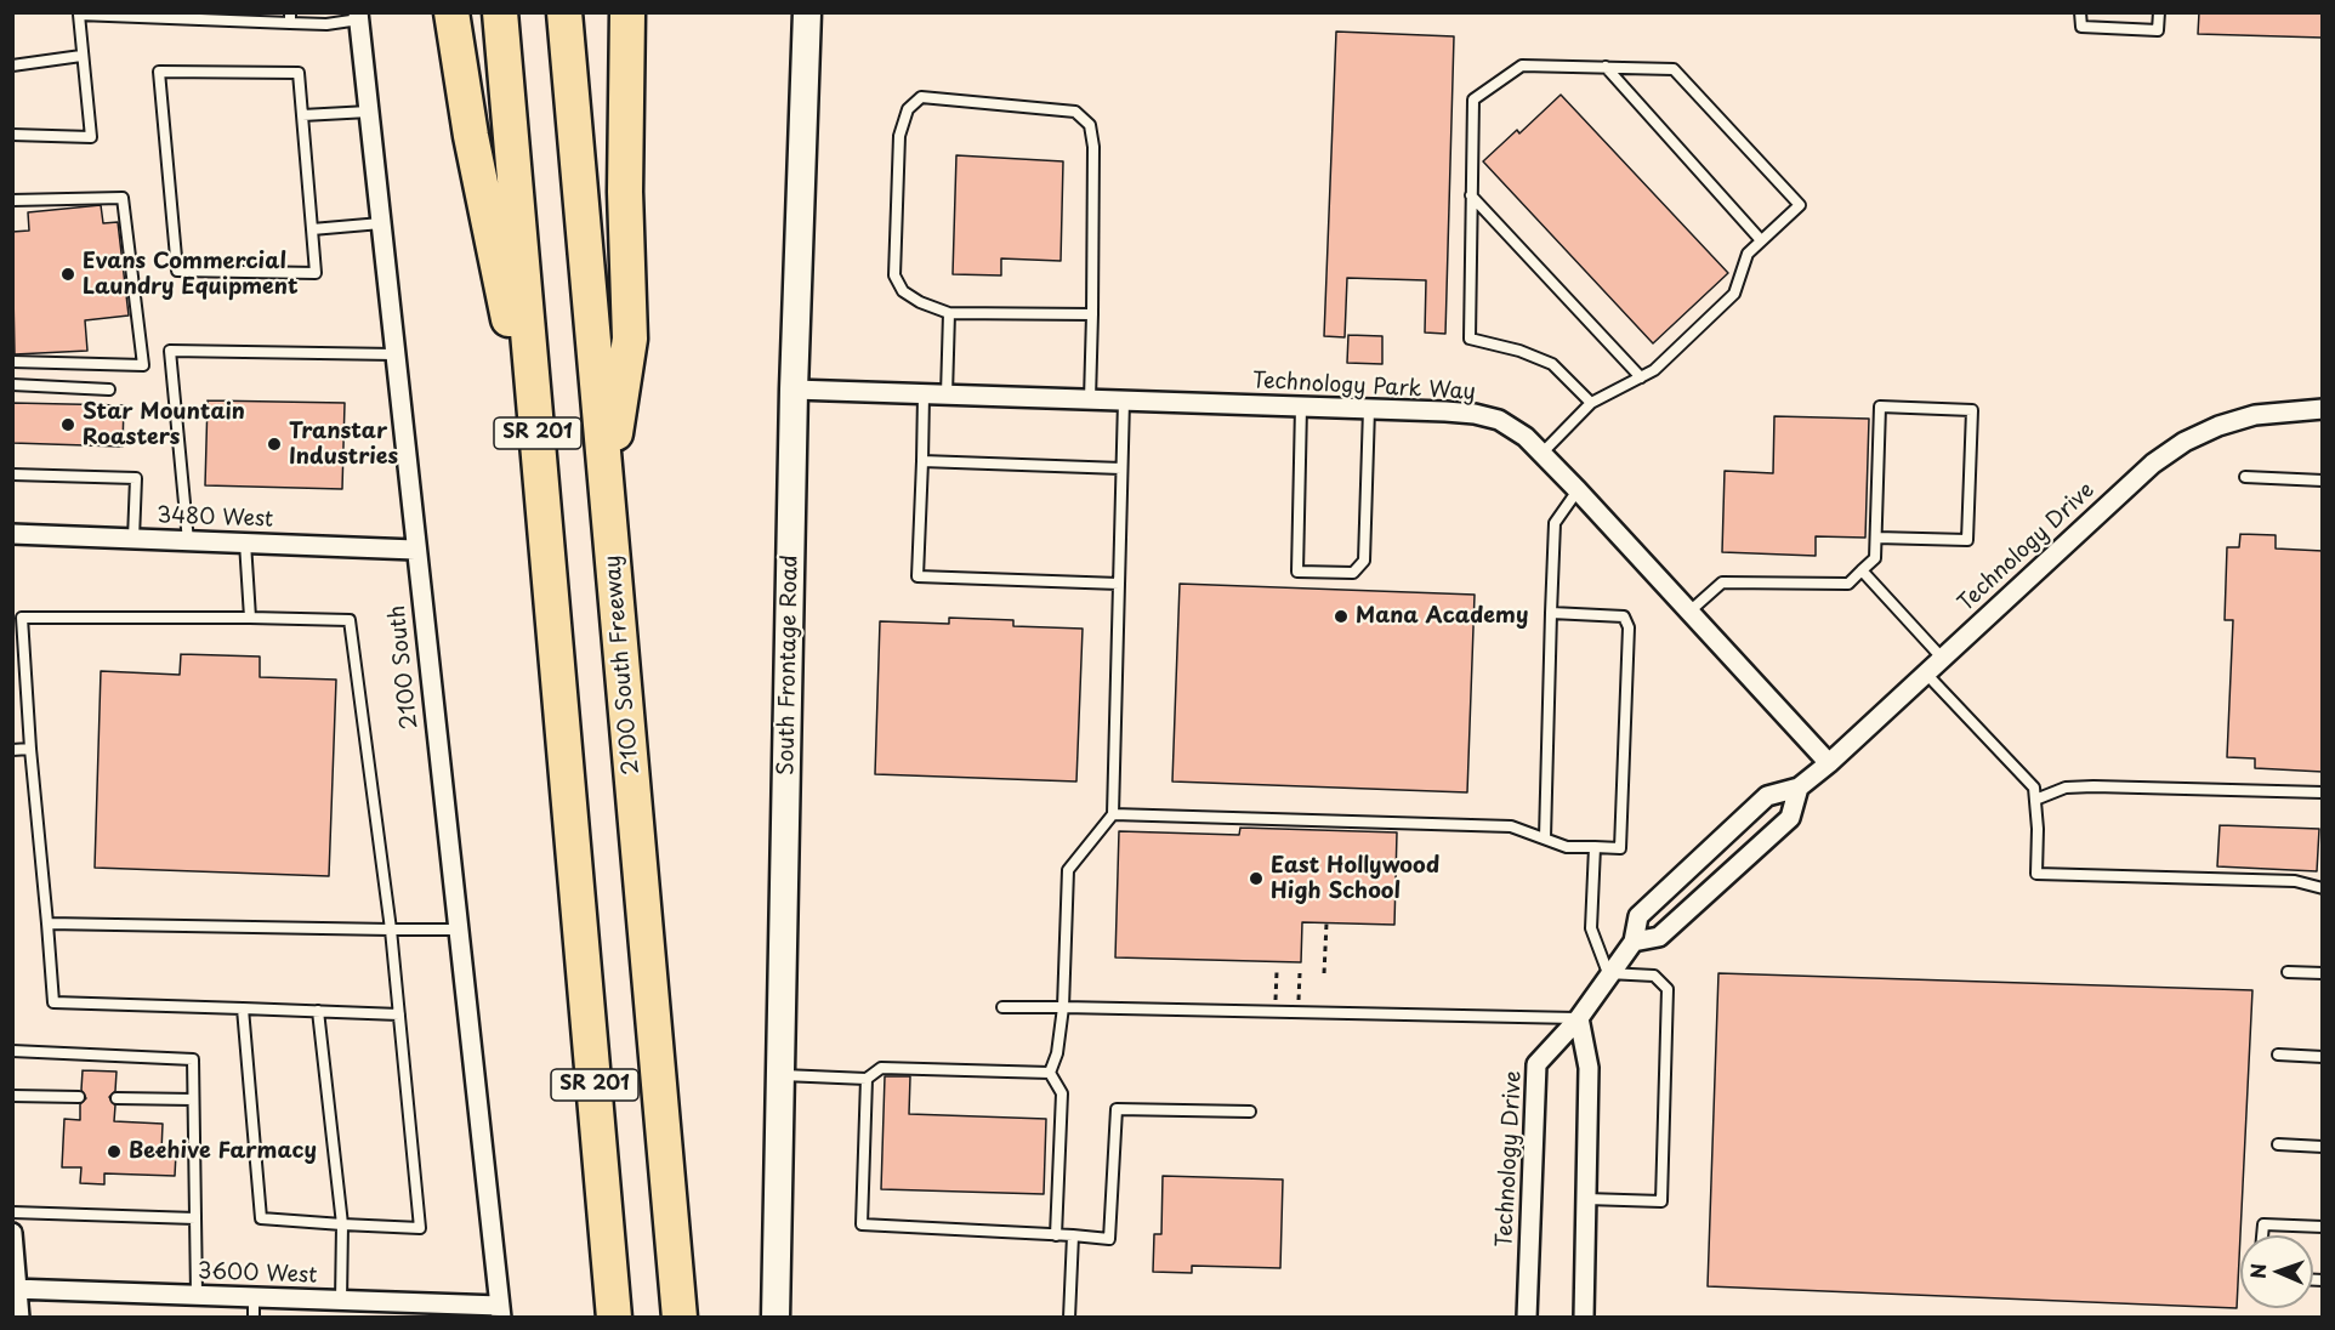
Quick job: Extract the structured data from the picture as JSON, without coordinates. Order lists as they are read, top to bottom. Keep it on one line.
{"streets":{"highway":["SR 201","2100 South Freeway"],"street":["Technology Park Way","3480 West","Technology Drive","South Frontage Road","2100 South","3600 West"]},"crossings":[["Technology Park Way","Technology Drive"],["Technology Park Way","South Frontage Road"],["3480 West","2100 South"],["2100 South","3600 West"]],"places":["Evans Commercial Laundry Equipment","Star Mountain Roasters","Transtar Industries","Mana Academy","East Hollywood High School","Beehive Farmacy"],"north":"left"}
